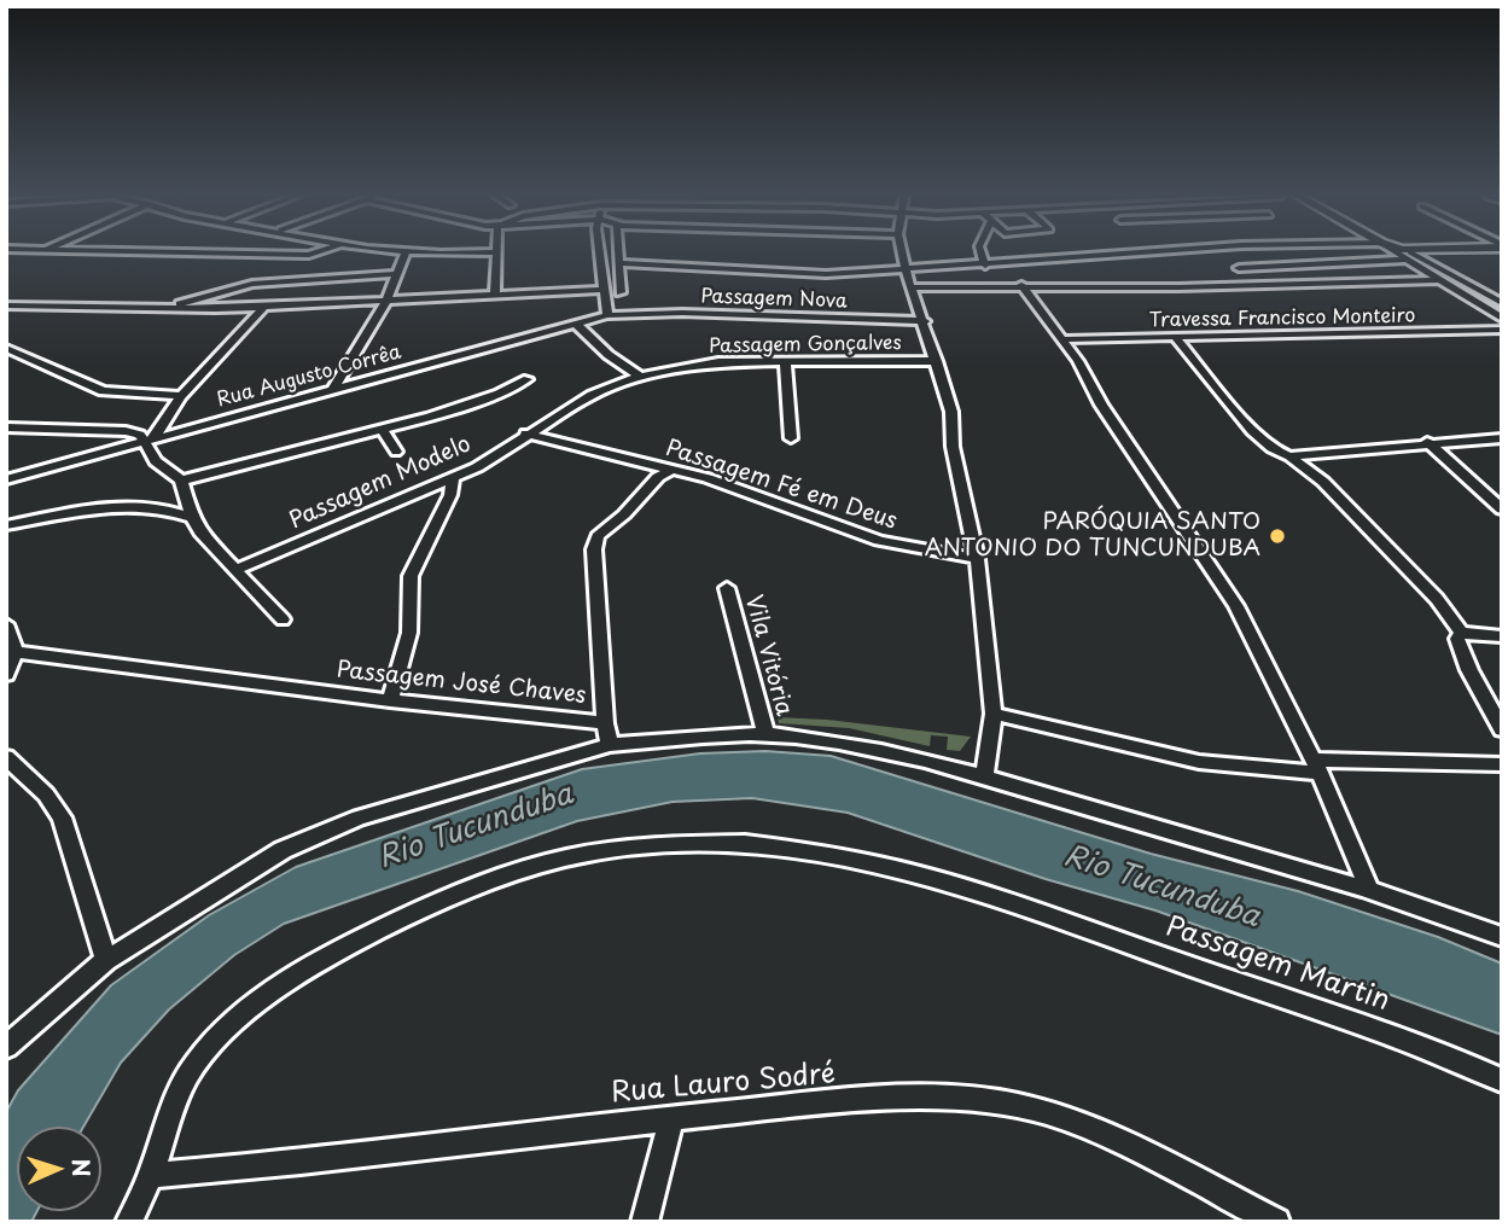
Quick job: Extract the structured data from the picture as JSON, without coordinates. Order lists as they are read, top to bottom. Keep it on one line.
{"streets":{"street":["Passagem Nova","Travessa Francisco Monteiro","Passagem Gonçalves","Rua Augusto Corrêa","Passagem Modelo","Passagem Fé em Deus","Vila Vitória","Passagem José Chaves","Passagem Martin","Rua Lauro Sodré"]},"crossings":[["Passagem Nova","Rua Augusto Corrêa"],["Passagem Gonçalves","Passagem Modelo"],["Passagem Modelo","Passagem Fé em Deus"],["Passagem Martin","Rua Lauro Sodré"]],"water":["Rio Tucunduba"],"places":["PARÓQUIA SANTO ANTONIO DO TUNCUNDUBA"],"north":"right"}
